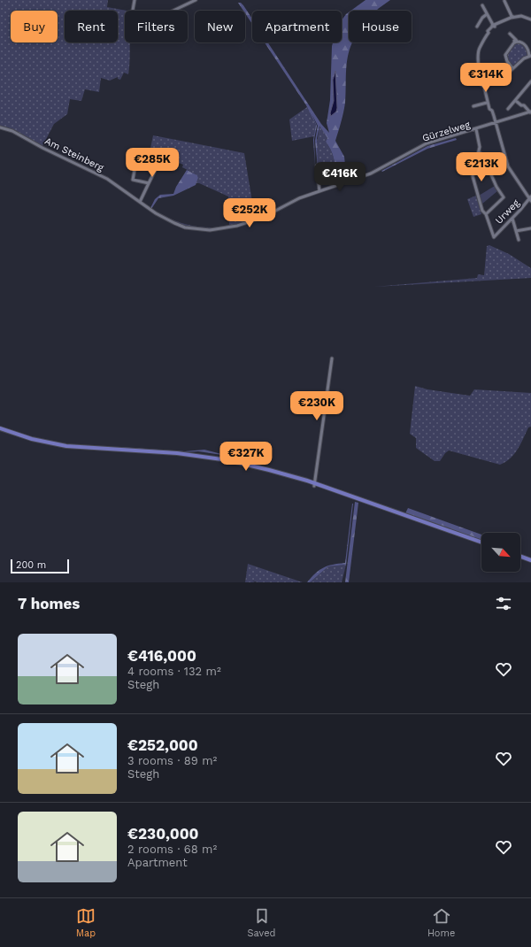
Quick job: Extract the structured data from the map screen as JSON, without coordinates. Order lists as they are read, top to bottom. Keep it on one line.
{"streets":{"street":["Gürzelweg","Am Steinberg","Urweg"]},"crossings":[["Gürzelweg","Am Steinberg"]],"scale_bar":"200 m","north":"bottom right","page":{"chip":["Buy","Rent","Filters","New","Apartment","House"],"price":["€314K","€285K","€213K","€416K","€252K","€230K","€327K"],"scale":"200 m","heading":"7 homes","list":[{"name":"€416,000","note":"4 rooms · 132 m² · Stegh"},{"name":"€252,000","note":"3 rooms · 89 m² · Stegh"},{"name":"€230,000","note":"2 rooms · 68 m² · Apartment"}],"tabs":["Map","Saved","Home"]}}
